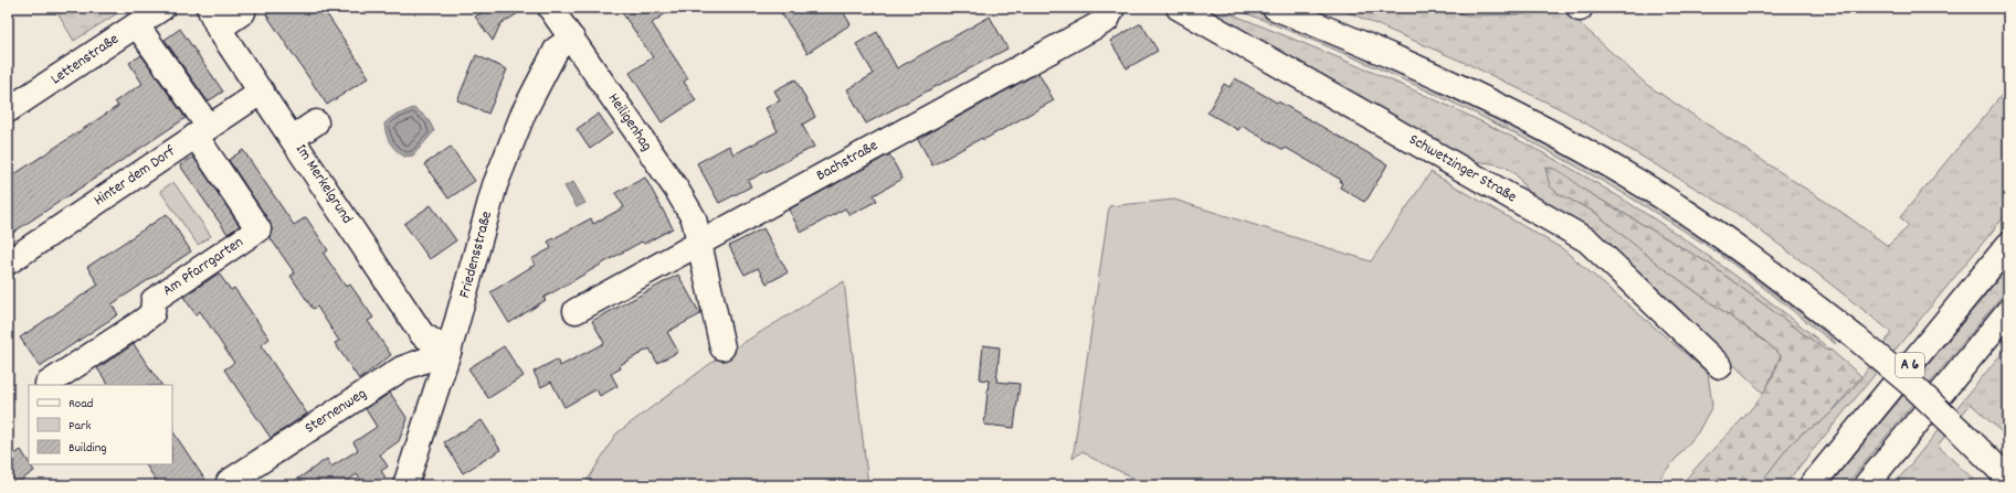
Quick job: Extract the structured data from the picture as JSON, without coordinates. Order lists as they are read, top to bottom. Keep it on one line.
{"streets":{"main road":["Lettenstraße","Heiligenhag","Bachstraße","Schwetzinger Straße","Hinter dem Dorf","Im Merkelgrund","Friedensstraße","Am Pfarrgarten","A 6","Sternenweg"]},"crossings":[["Heiligenhag","Bachstraße"],["Heiligenhag","Friedensstraße"],["Hinter dem Dorf","Im Merkelgrund"],["Hinter dem Dorf","Am Pfarrgarten"],["Im Merkelgrund","Friedensstraße"],["Im Merkelgrund","Sternenweg"],["Friedensstraße","Sternenweg"]],"legend":["Road","Park","Building"]}
